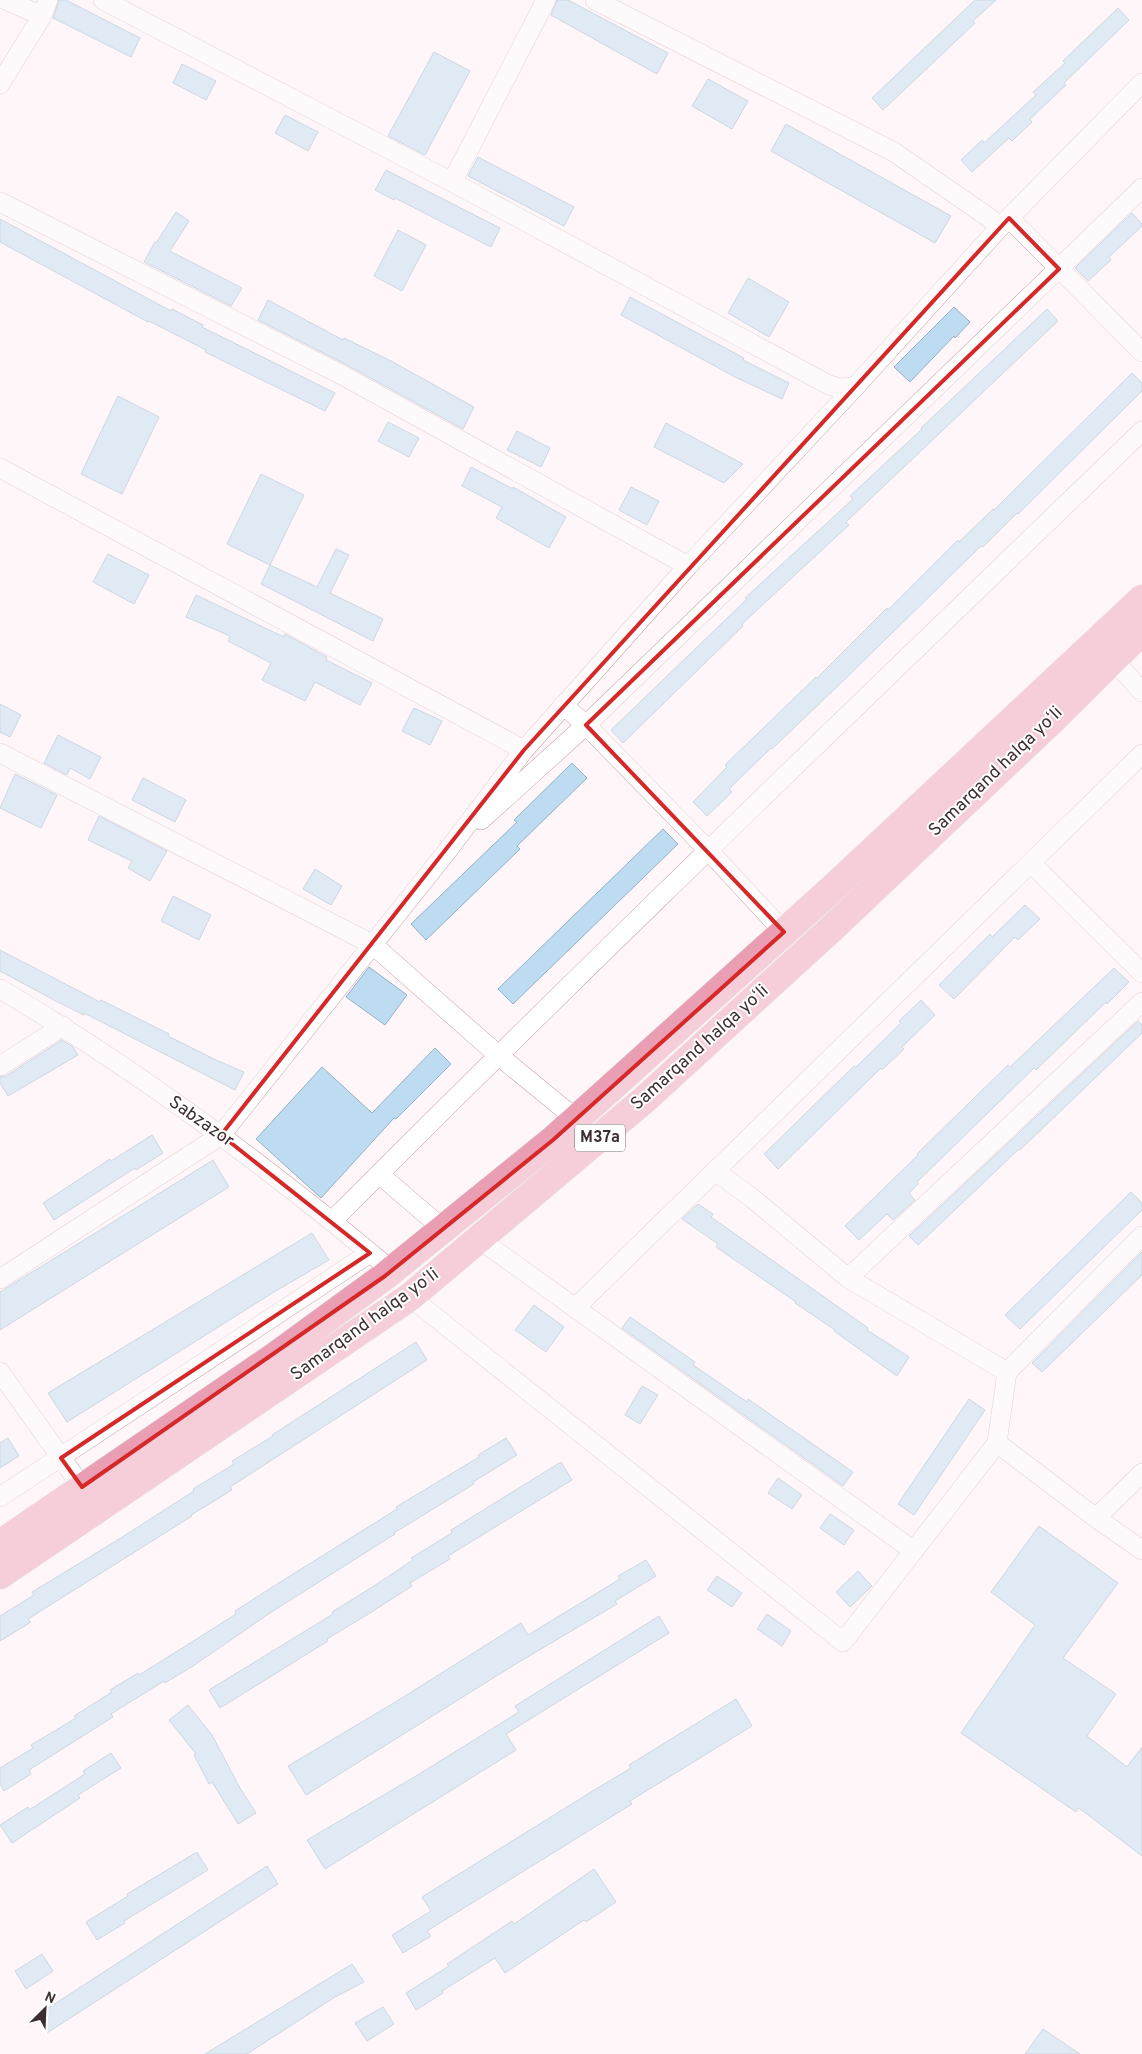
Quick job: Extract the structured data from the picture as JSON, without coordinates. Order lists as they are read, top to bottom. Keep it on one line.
{"streets":{"highway":["Samarqand halqa yoʻli","M37a"],"street":["Sabzazor"]},"crossings":[["Samarqand halqa yoʻli","Sabzazor"]],"north":"top right"}
